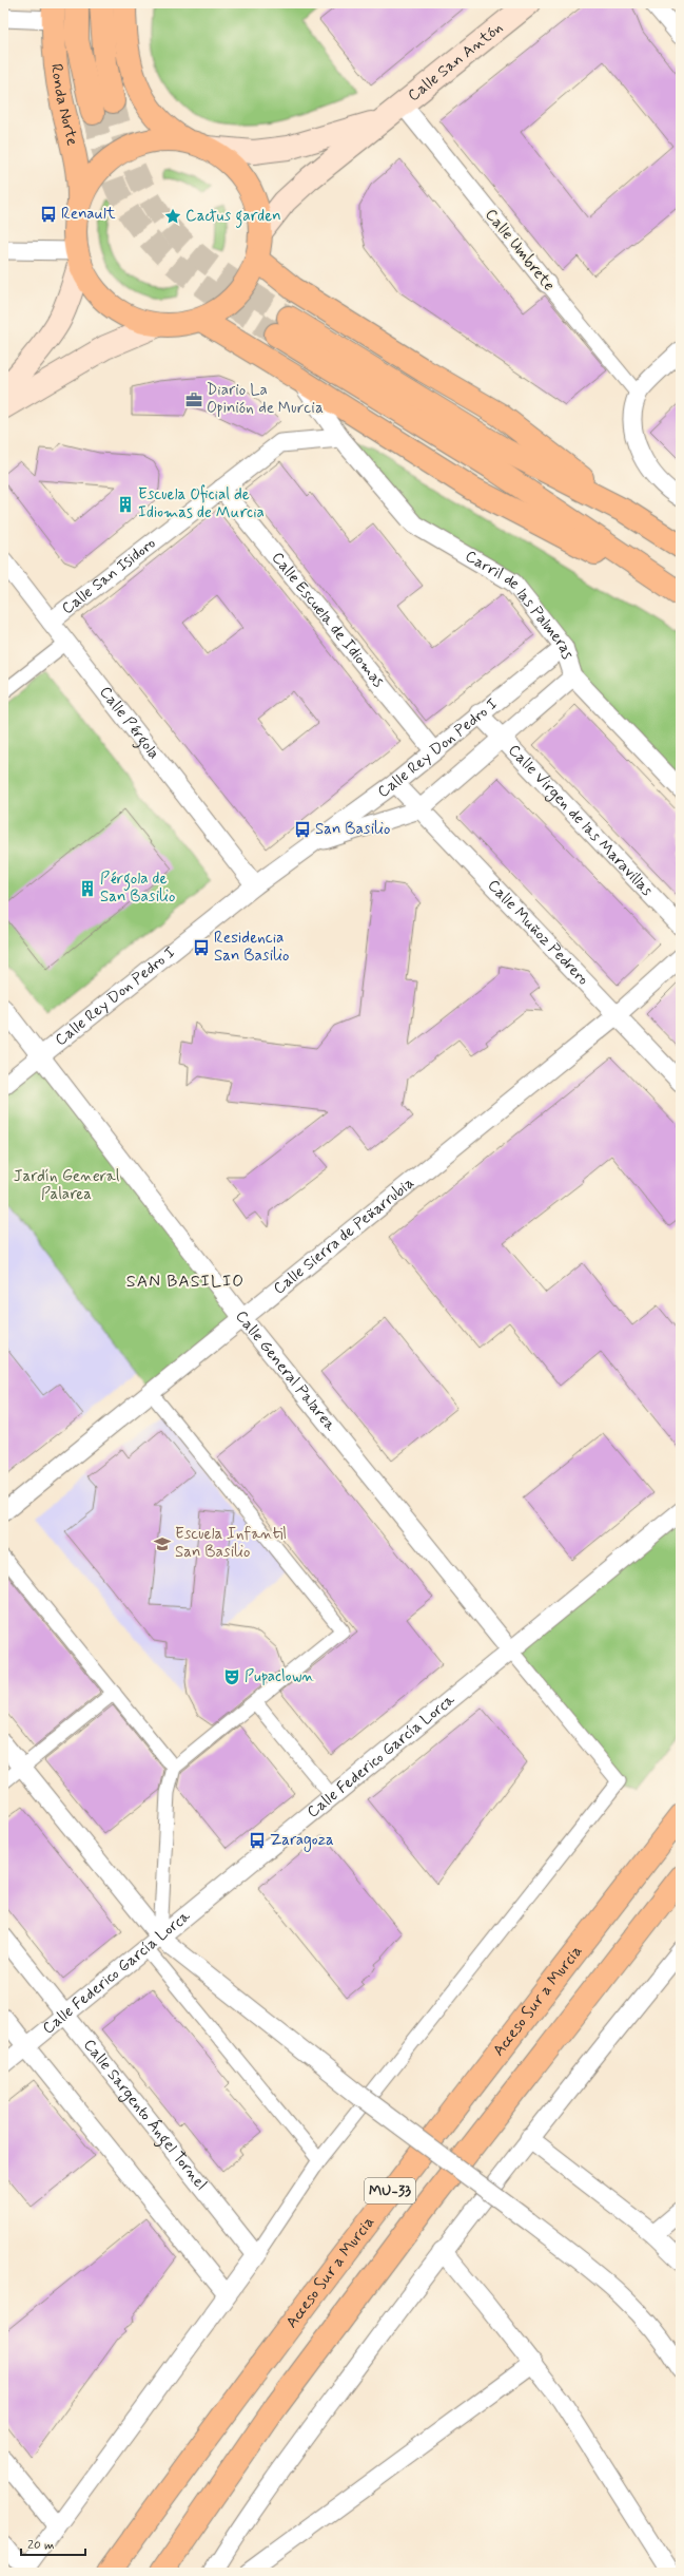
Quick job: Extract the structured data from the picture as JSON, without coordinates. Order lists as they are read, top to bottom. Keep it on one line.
{"streets":{"main road":["Calle San Antón","Ronda Norte","Acceso Sur a Murcia","MU-33"],"street":["Calle Umbrete","Calle San Isidoro","Carril de las Palmeras","Calle Escuela de Idiomas","Calle Pérgola","Calle Rey Don Pedro I","Calle Virgen de las Maravillas","Calle Muñoz Pedrero","Calle Sierra de Peñarrubia","Calle General Palarea","Calle Federico García Lorca","Calle Sargento Ángel Tornel"]},"crossings":[["Calle San Antón","Calle Umbrete"],["Calle San Isidoro","Carril de las Palmeras"],["Calle San Isidoro","Calle Escuela de Idiomas"],["Calle San Isidoro","Calle Pérgola"],["Carril de las Palmeras","Calle Rey Don Pedro I"],["Calle Escuela de Idiomas","Calle Rey Don Pedro I"],["Calle Pérgola","Calle Rey Don Pedro I"],["Calle Rey Don Pedro I","Calle Virgen de las Maravillas"],["Calle Rey Don Pedro I","Calle Muñoz Pedrero"],["Calle Rey Don Pedro I","Calle General Palarea"],["Calle Muñoz Pedrero","Calle Sierra de Peñarrubia"],["Calle Sierra de Peñarrubia","Calle General Palarea"],["Calle General Palarea","Calle Federico García Lorca"],["Calle Federico García Lorca","Calle Sargento Ángel Tornel"]],"districts":["SAN BASILIO"],"parks":["Jardín General Palarea"],"places":{"bus stop":["Renault","San Basilio","Residencia San Basilio","Zaragoza"],"place":["Cactus garden"],"office":["Diario La Opinión de Murcia"],"building":["Escuela Oficial de Idiomas de Murcia","Pérgola de San Basilio"],"school or university":["Escuela Infantil San Basilio"],"theatre":["Pupaclown"]},"scale_bar":"20 m"}
